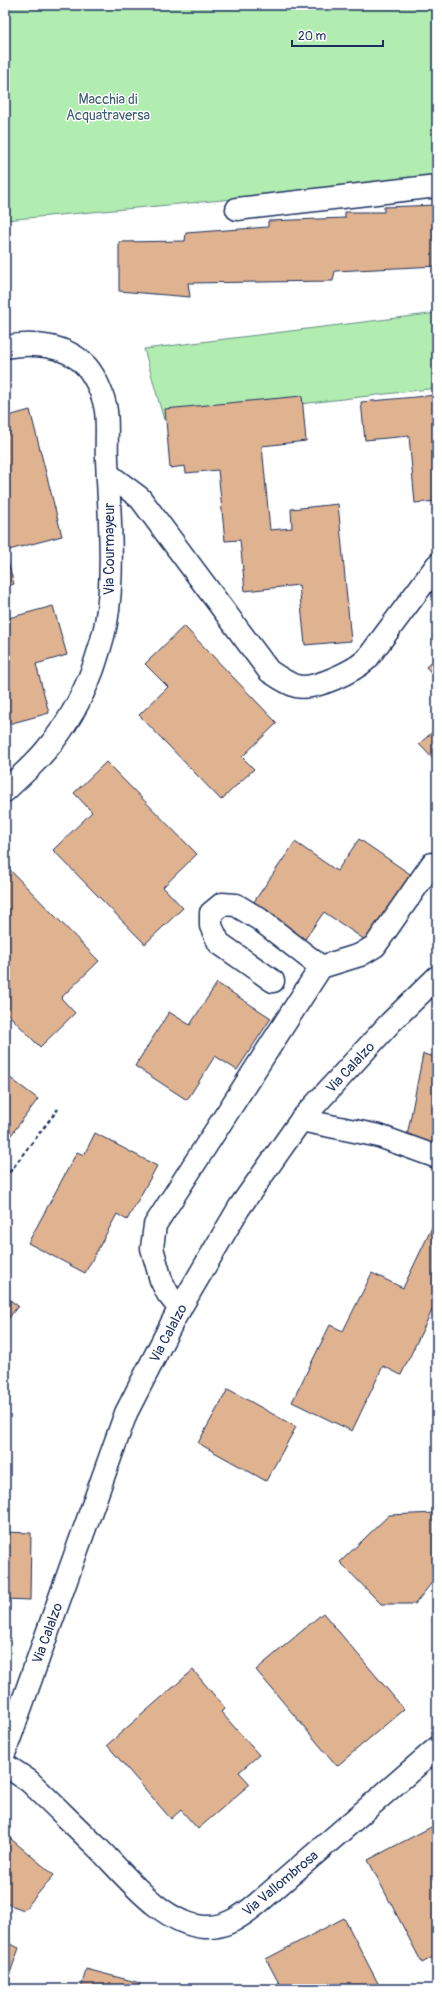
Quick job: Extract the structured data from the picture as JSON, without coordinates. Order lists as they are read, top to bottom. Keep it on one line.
{"streets":{"street":["Via Courmayeur","Via Calalzo","Via Vallombrosa"]},"parks":["Macchia di Acquatraversa"],"scale_bar":"20 m"}
